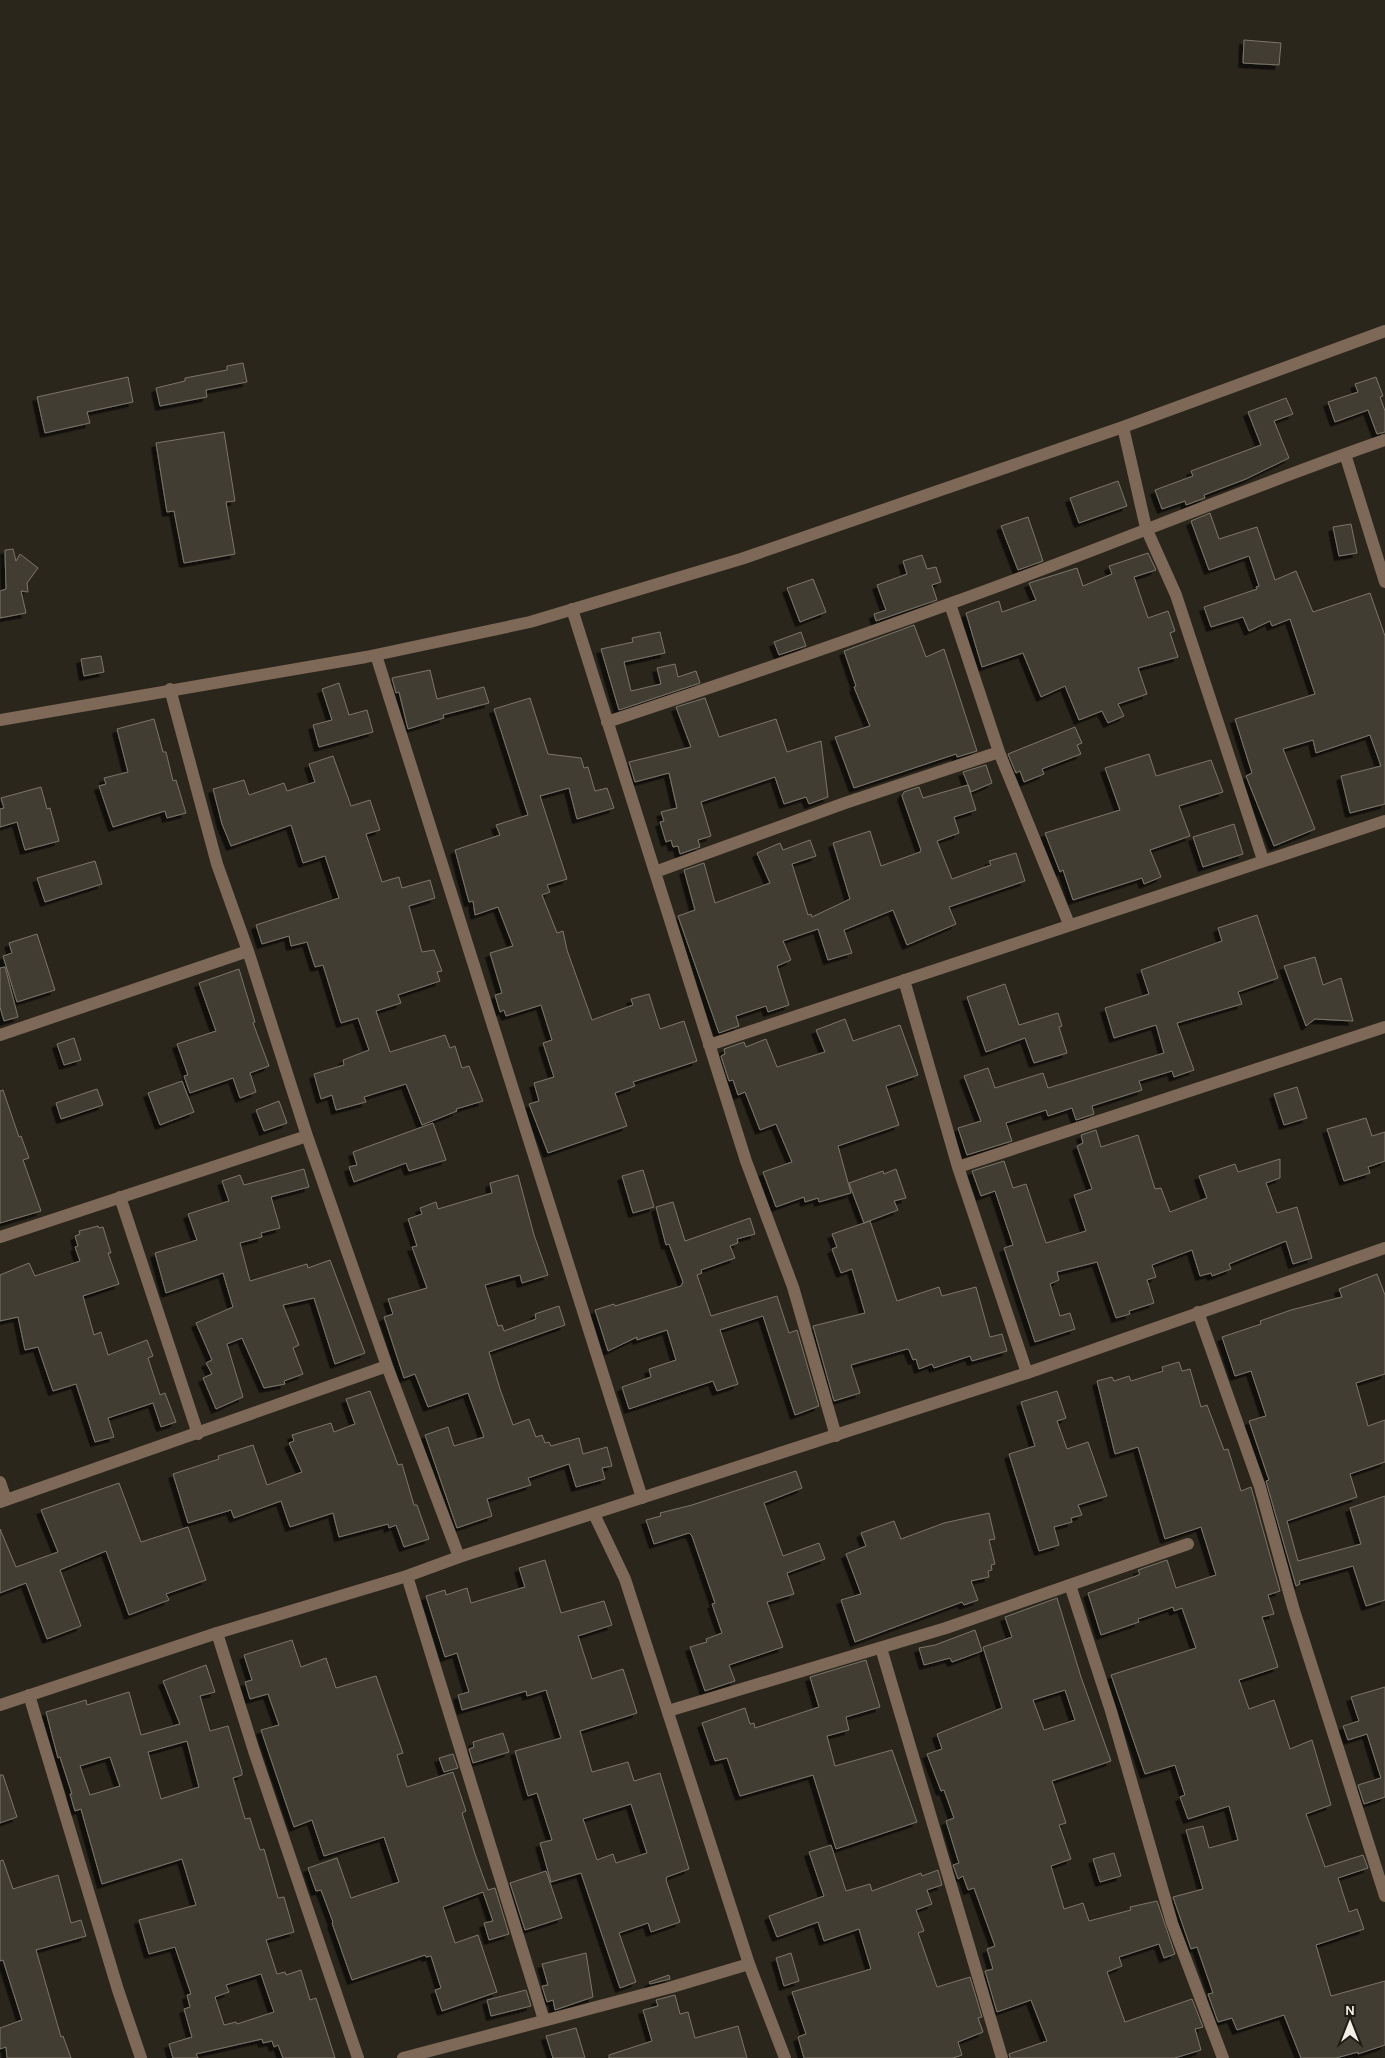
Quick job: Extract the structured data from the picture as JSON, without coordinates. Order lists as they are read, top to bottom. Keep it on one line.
{"north":"top"}
